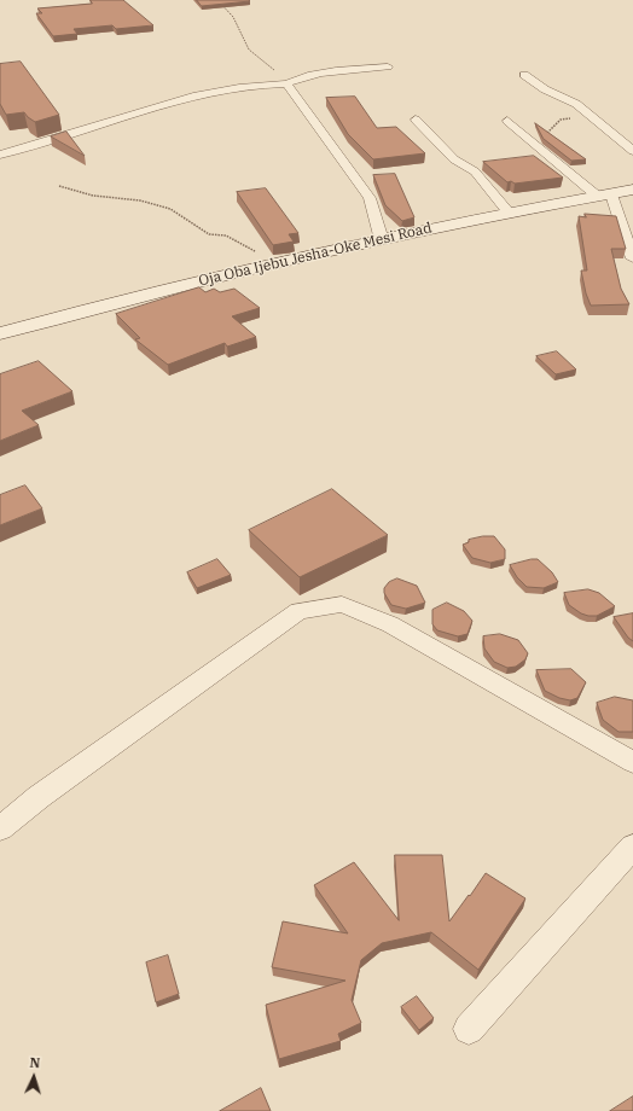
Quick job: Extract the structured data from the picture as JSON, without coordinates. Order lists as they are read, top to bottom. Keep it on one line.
{"streets":{"main road":["Oja Oba Ijebu Jesha-Oke Mesi Road"]},"north":"top"}
